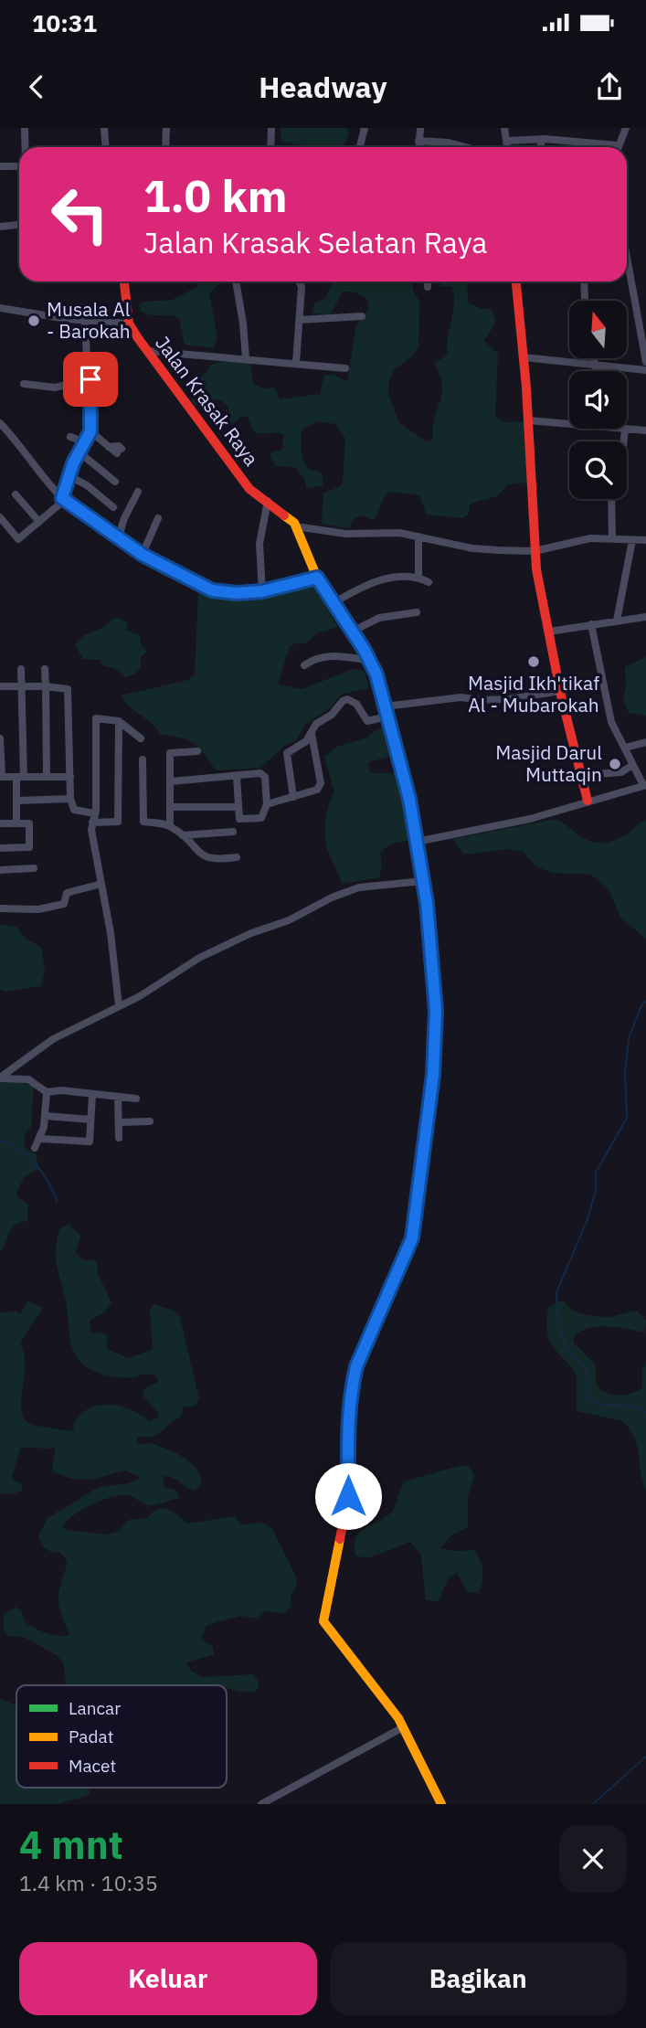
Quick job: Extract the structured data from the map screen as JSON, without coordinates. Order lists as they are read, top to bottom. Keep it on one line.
{"streets":{"street":["Jalan Krasak Raya"]},"places":["Musala Al - Barokah","Masjid Ikh'tikaf Al - Mubarokah","Masjid Darul Muttaqin"],"legend":["Lancar","Padat","Macet"],"north":"top","page":{"status":"10:31","header":"Headway","turn":["1.0 km","Jalan Krasak Selatan Raya"],"heading":["4 mnt","1.4 km · 10:35"],"buttons":["Keluar","Bagikan"]}}
